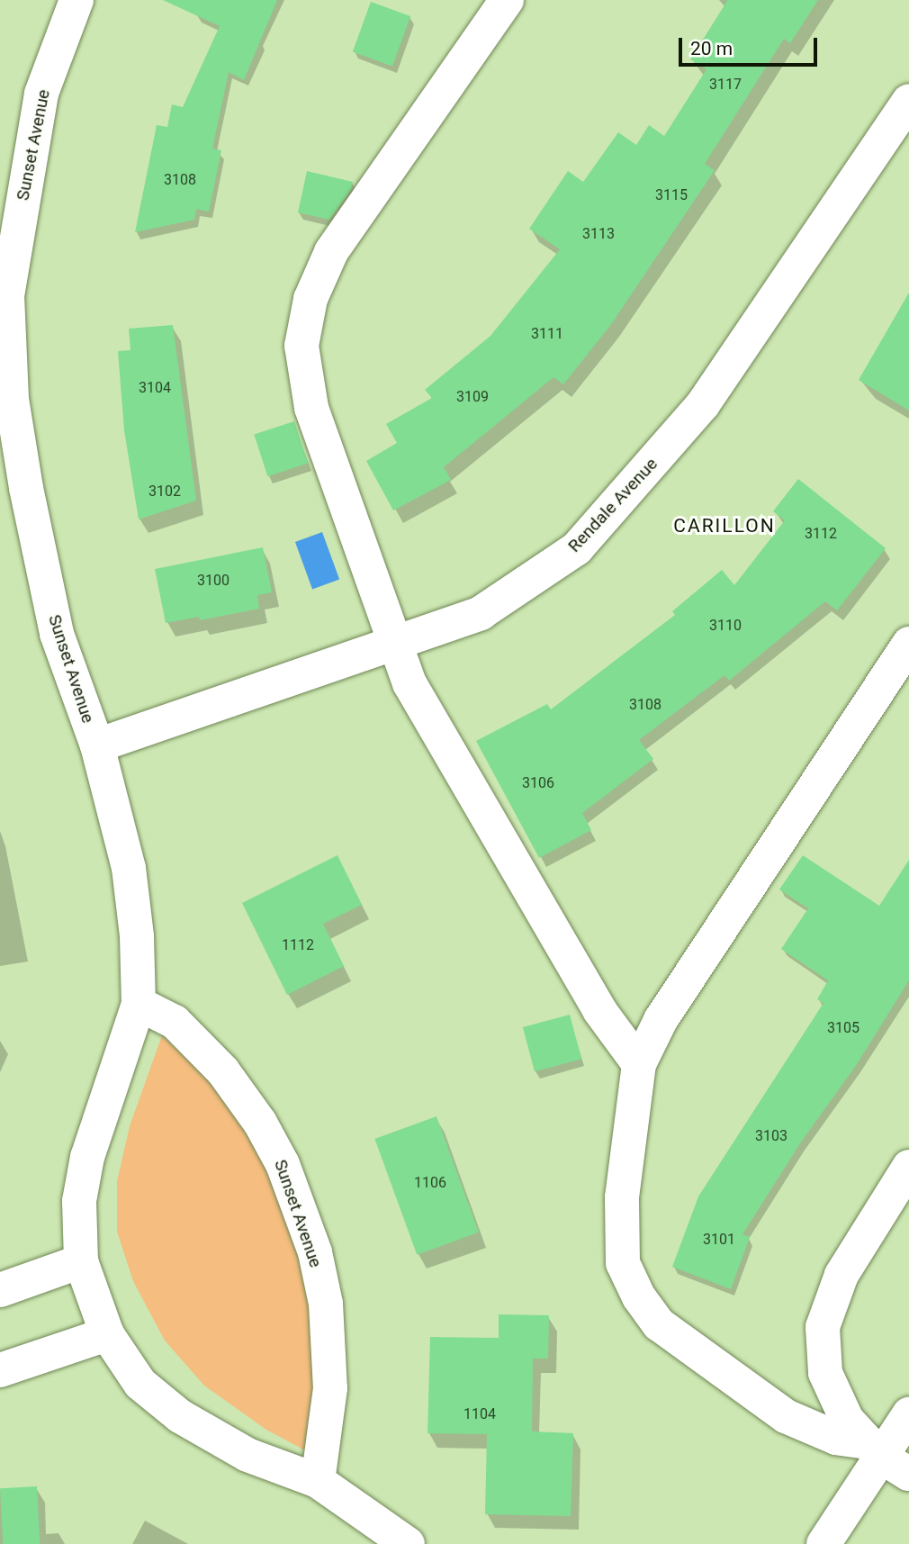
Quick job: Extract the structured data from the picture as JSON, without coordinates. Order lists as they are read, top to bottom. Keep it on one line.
{"streets":{"street":["Sunset Avenue","Rendale Avenue"]},"crossings":[["Sunset Avenue","Rendale Avenue"]],"districts":["CARILLON"],"house_numbers":["3117","3108","3115","3113","3111","3104","3109","3102","3112","3100","3110","3108","3106","1112","3105","3103","1106","3101","1104"],"scale_bar":"20 m"}
